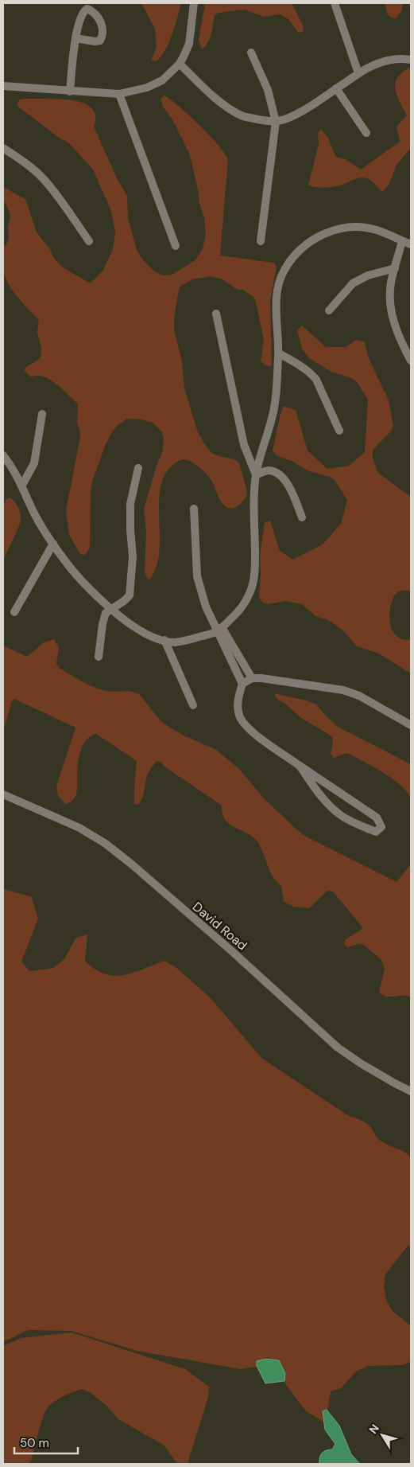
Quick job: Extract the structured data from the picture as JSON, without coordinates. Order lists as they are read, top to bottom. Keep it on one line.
{"streets":{"street":["David Road"]},"scale_bar":"50 m","north":"top left"}
